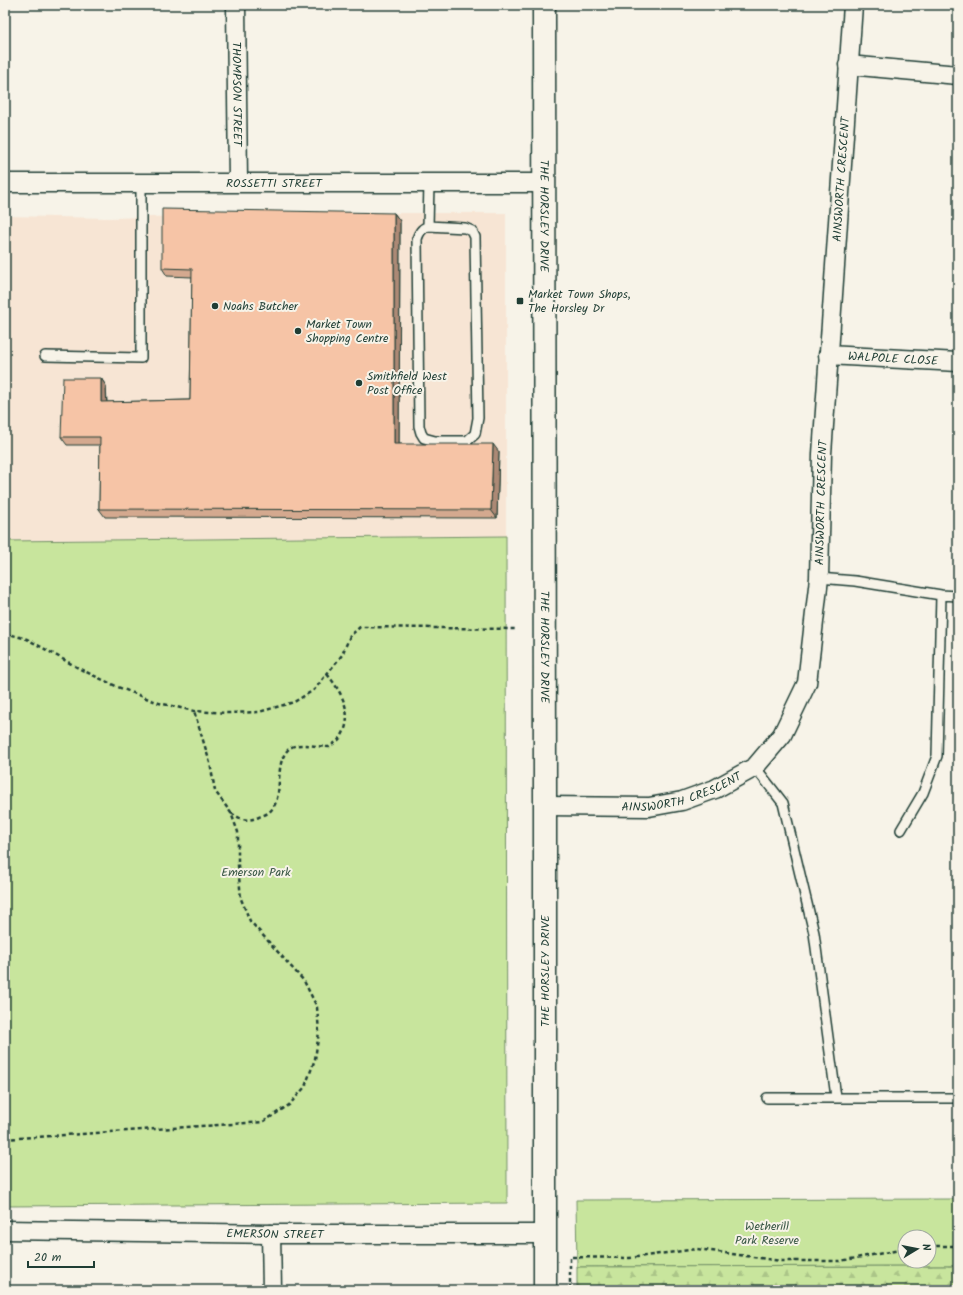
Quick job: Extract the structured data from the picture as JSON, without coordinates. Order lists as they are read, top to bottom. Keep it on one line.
{"streets":{"main road":["THE HORSLEY DRIVE"],"street":["THOMPSON STREET","AINSWORTH CRESCENT","ROSSETTI STREET","WALPOLE CLOSE","EMERSON STREET"]},"crossings":[["THOMPSON STREET","ROSSETTI STREET"],["AINSWORTH CRESCENT","THE HORSLEY DRIVE"],["AINSWORTH CRESCENT","WALPOLE CLOSE"],["ROSSETTI STREET","THE HORSLEY DRIVE"],["THE HORSLEY DRIVE","EMERSON STREET"]],"parks":["Emerson Park","Wetherill Park Reserve"],"places":{"transit":["Market Town Shops, The Horsley Dr"],"other":["Noahs Butcher","Market Town Shopping Centre","Smithfield West Post Office"]},"scale_bar":"20 m","north":"right"}
